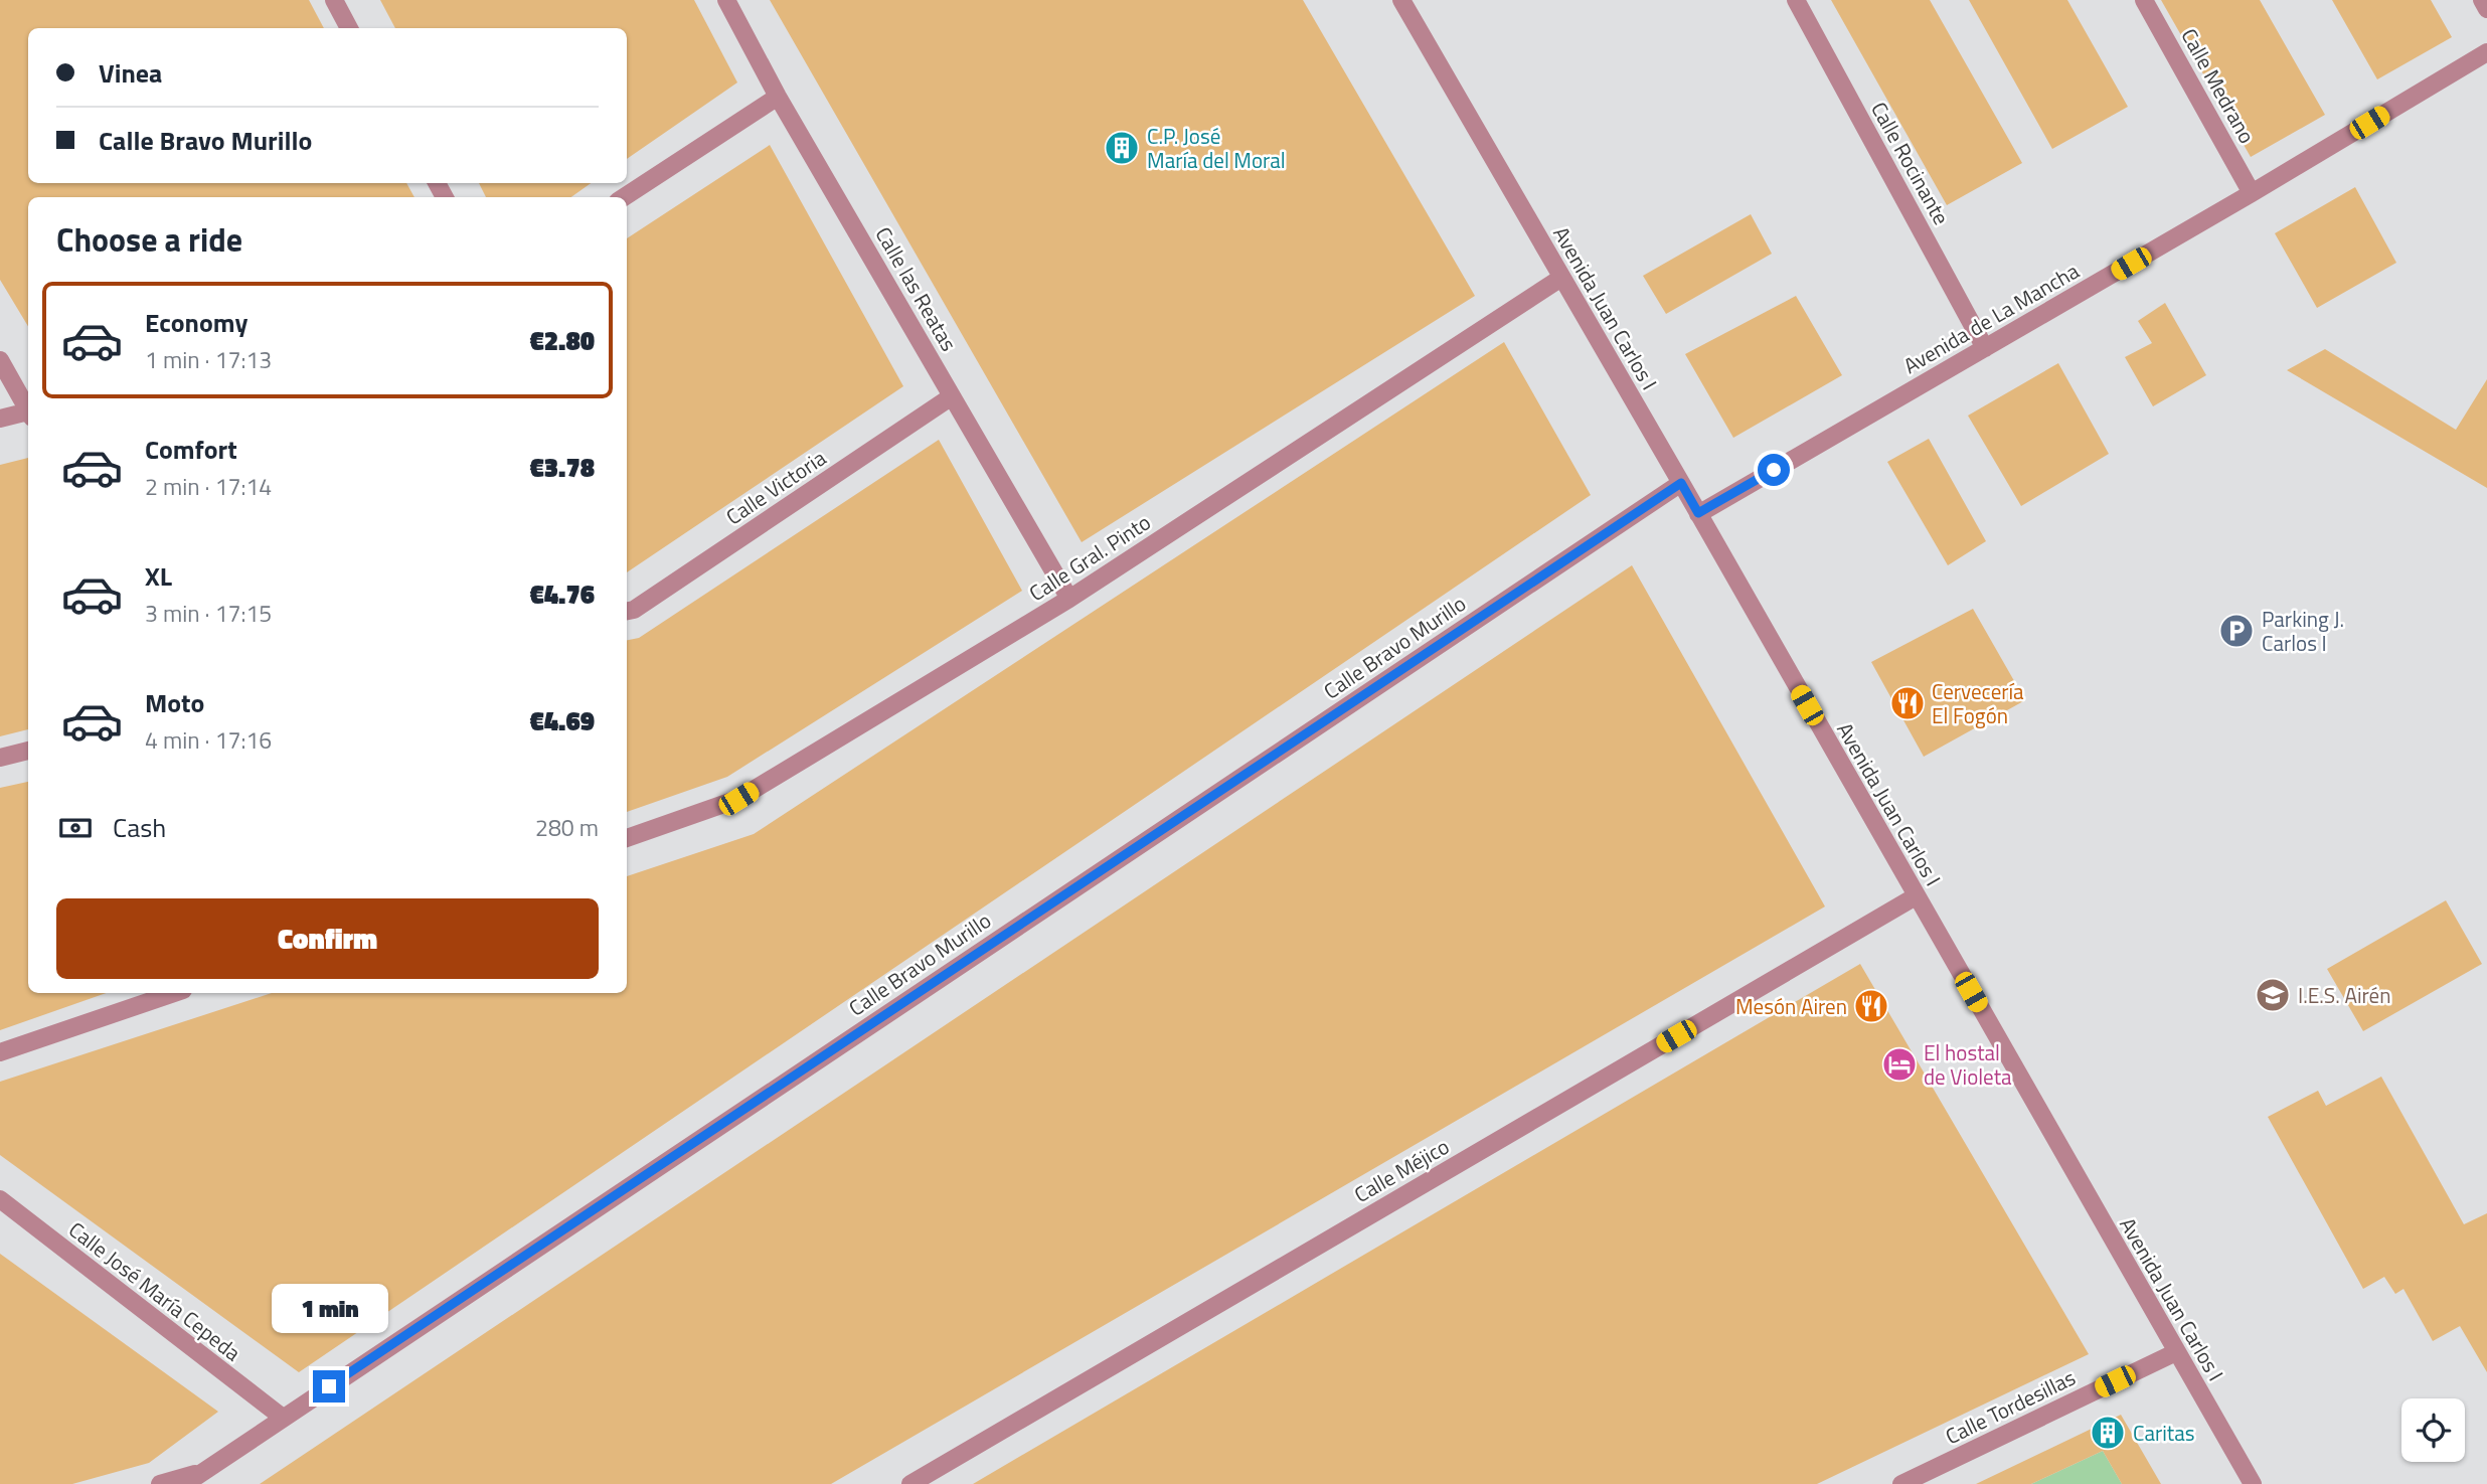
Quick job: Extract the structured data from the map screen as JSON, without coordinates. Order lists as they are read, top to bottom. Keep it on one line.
{"streets":{"street":["Calle Medrano","Calle Rocinante","Calle las Reatas","Avenida Juan Carlos I","Avenida de La Mancha","Calle Victoria","Calle Gral. Pinto","Calle Bravo Murillo","Calle Méjico","Calle José María Cepeda","Calle Tordesillas"]},"crossings":[["Calle Medrano","Avenida de La Mancha"],["Calle Rocinante","Avenida de La Mancha"],["Calle las Reatas","Calle Victoria"],["Calle las Reatas","Calle Gral. Pinto"],["Avenida Juan Carlos I","Avenida de La Mancha"],["Avenida Juan Carlos I","Calle Gral. Pinto"],["Avenida Juan Carlos I","Calle Bravo Murillo"],["Avenida Juan Carlos I","Calle Méjico"],["Avenida Juan Carlos I","Calle Tordesillas"],["Calle Bravo Murillo","Calle José María Cepeda"]],"places":{"building":["C.P. José María del Moral","Caritas"],"parking":["Parking J. Carlos I"],"restaurant":["Cervecería El Fogón","Mesón Airen"],"school or university":["I.E.S. Airén"],"hotel":["El hostal de Violeta"]},"page":{"banner":["Vinea","Calle Bravo Murillo"],"heading":"Choose a ride","list":[{"name":"Economy","note":"1 min · 17:13","value":"€2.80"},{"name":"Comfort","note":"2 min · 17:14","value":"€3.78"},{"name":"XL","note":"3 min · 17:15","value":"€4.76"},{"name":"Moto","note":"4 min · 17:16","value":"€4.69"}],"pay":["Cash","280 m"],"buttons":"Confirm","bubble":"1 min"}}
